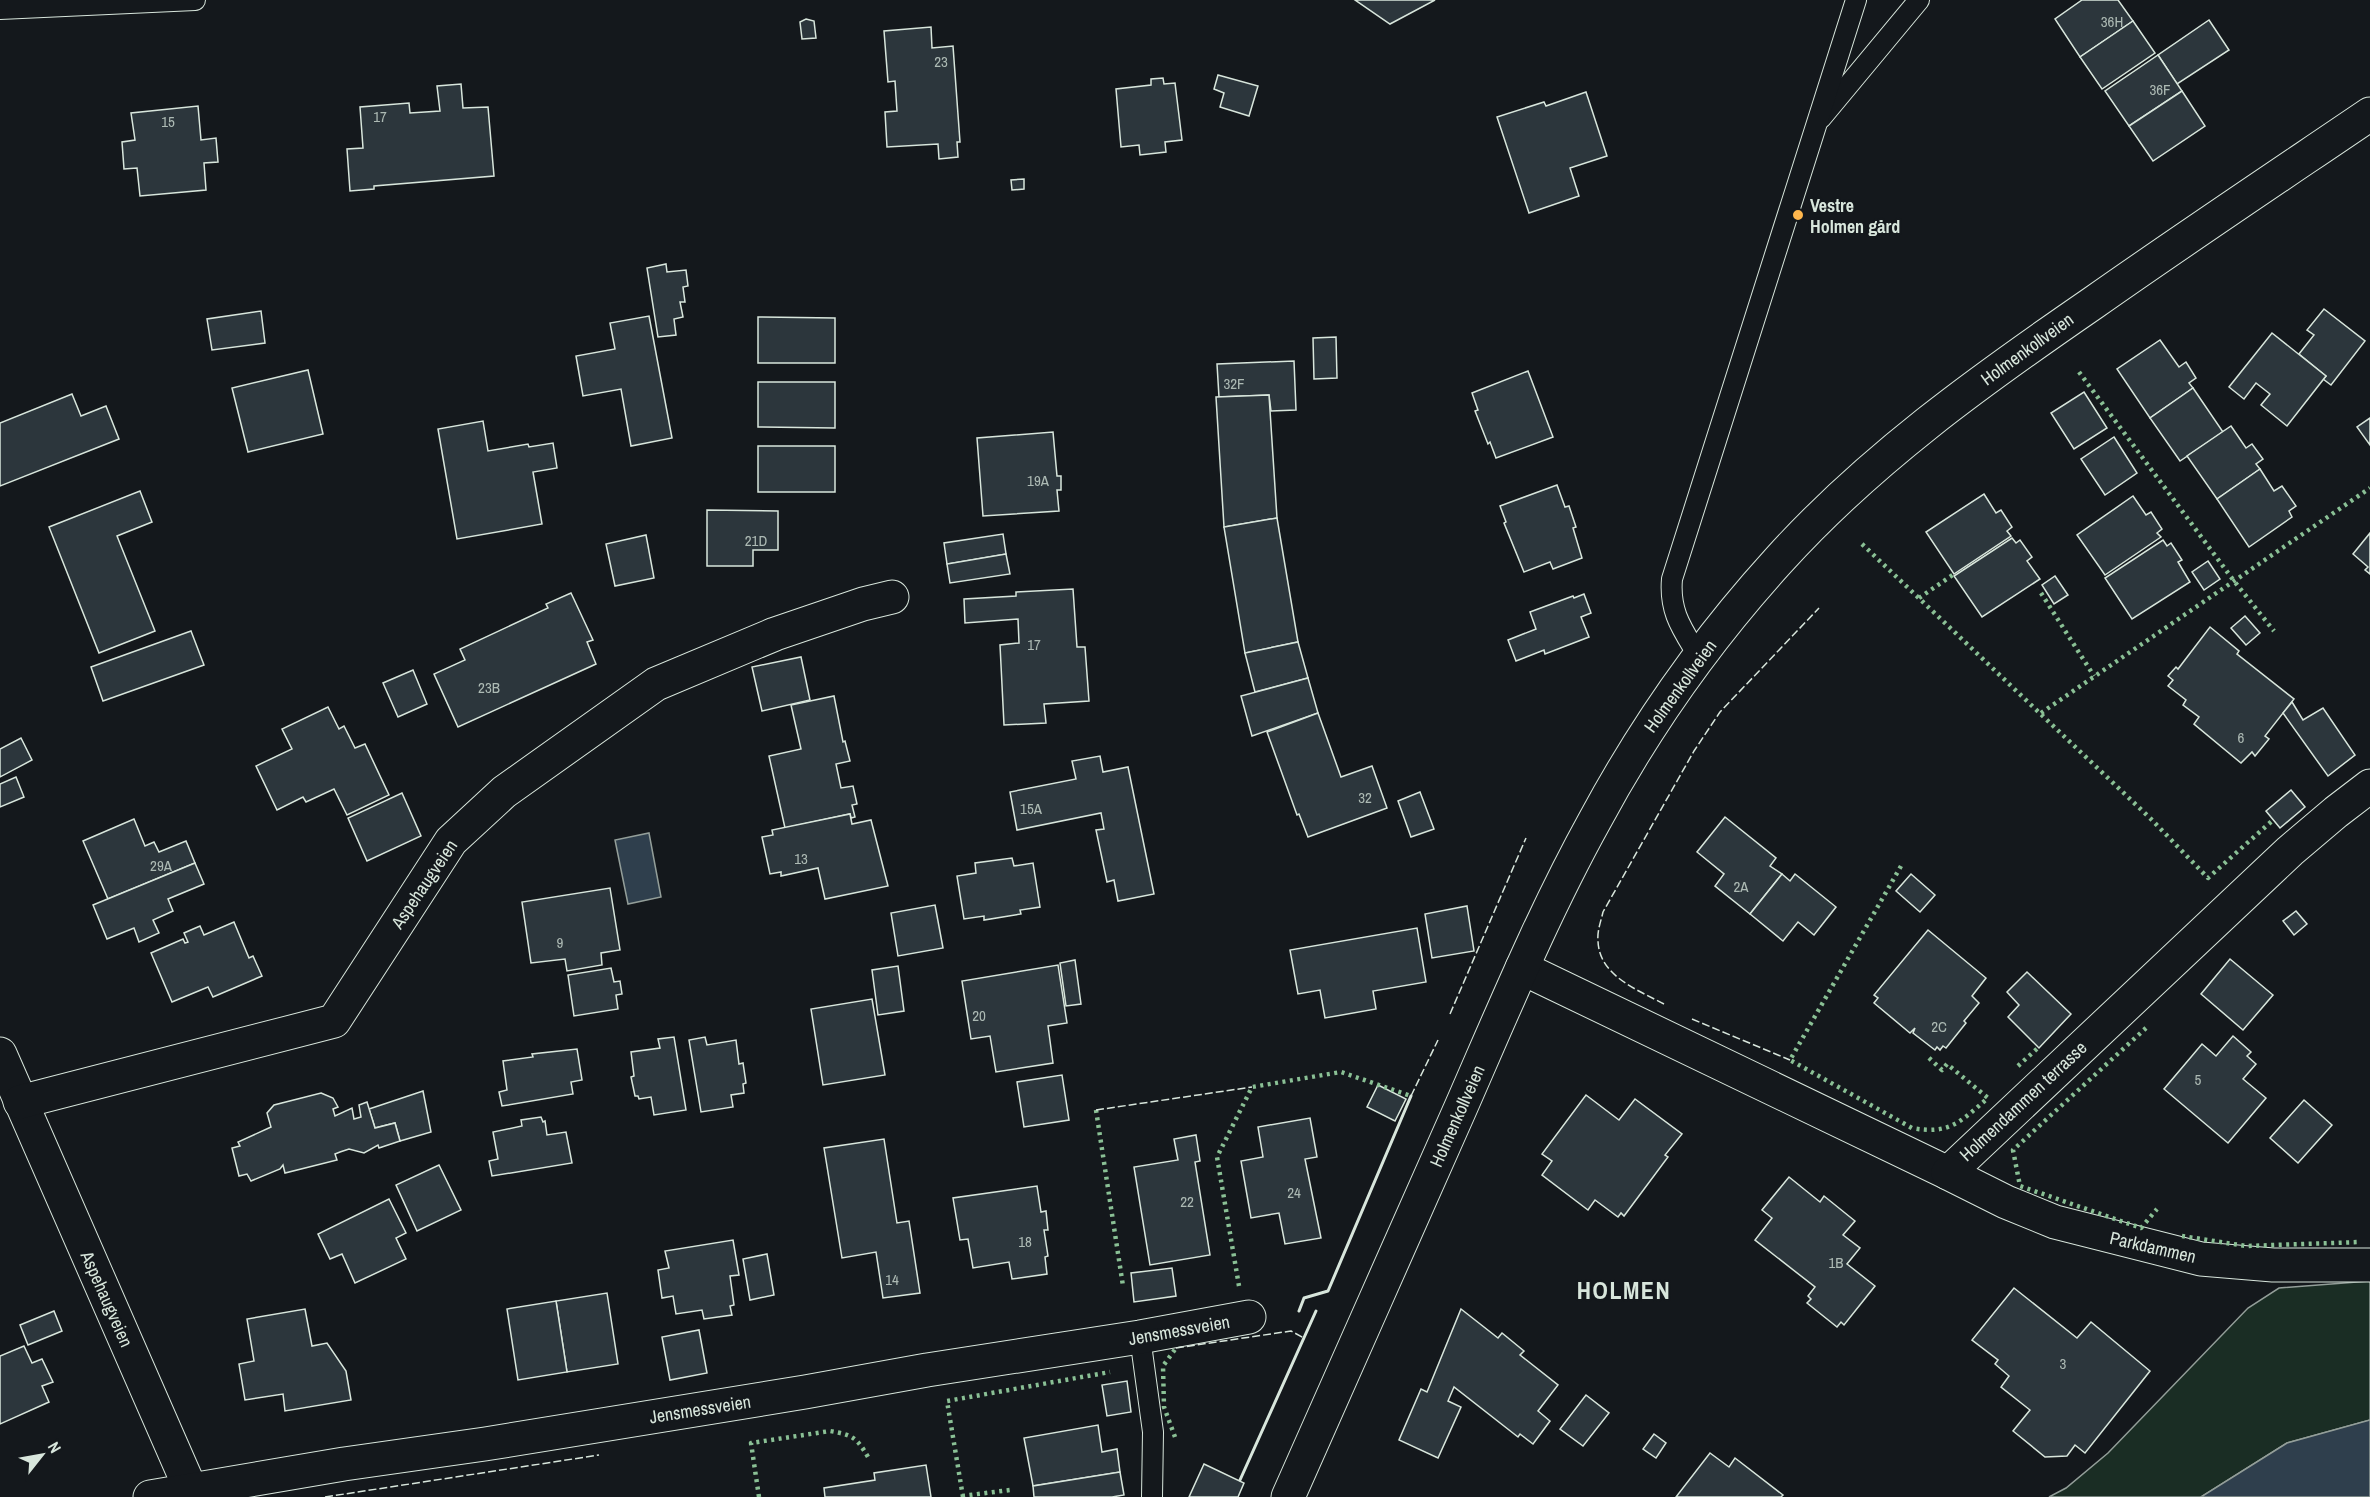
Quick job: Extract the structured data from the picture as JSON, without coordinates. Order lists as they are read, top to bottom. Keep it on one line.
{"streets":{"street":["Holmenkollveien","Aspehaugveien","Holmendammen terrasse","Parkdammen","Jensmessveien"]},"crossings":[["Holmenkollveien","Holmendammen terrasse"],["Aspehaugveien","Jensmessveien"],["Holmendammen terrasse","Parkdammen"]],"districts":["HOLMEN"],"places":["Vestre Holmen gård"],"house_numbers":["36H","23","36F","17","15","32F","19A","21D","17","23B","6","32","15A","13","29A","2A","9","20","2C","5","24","22","18","1B","14","3"],"north":"top right"}
